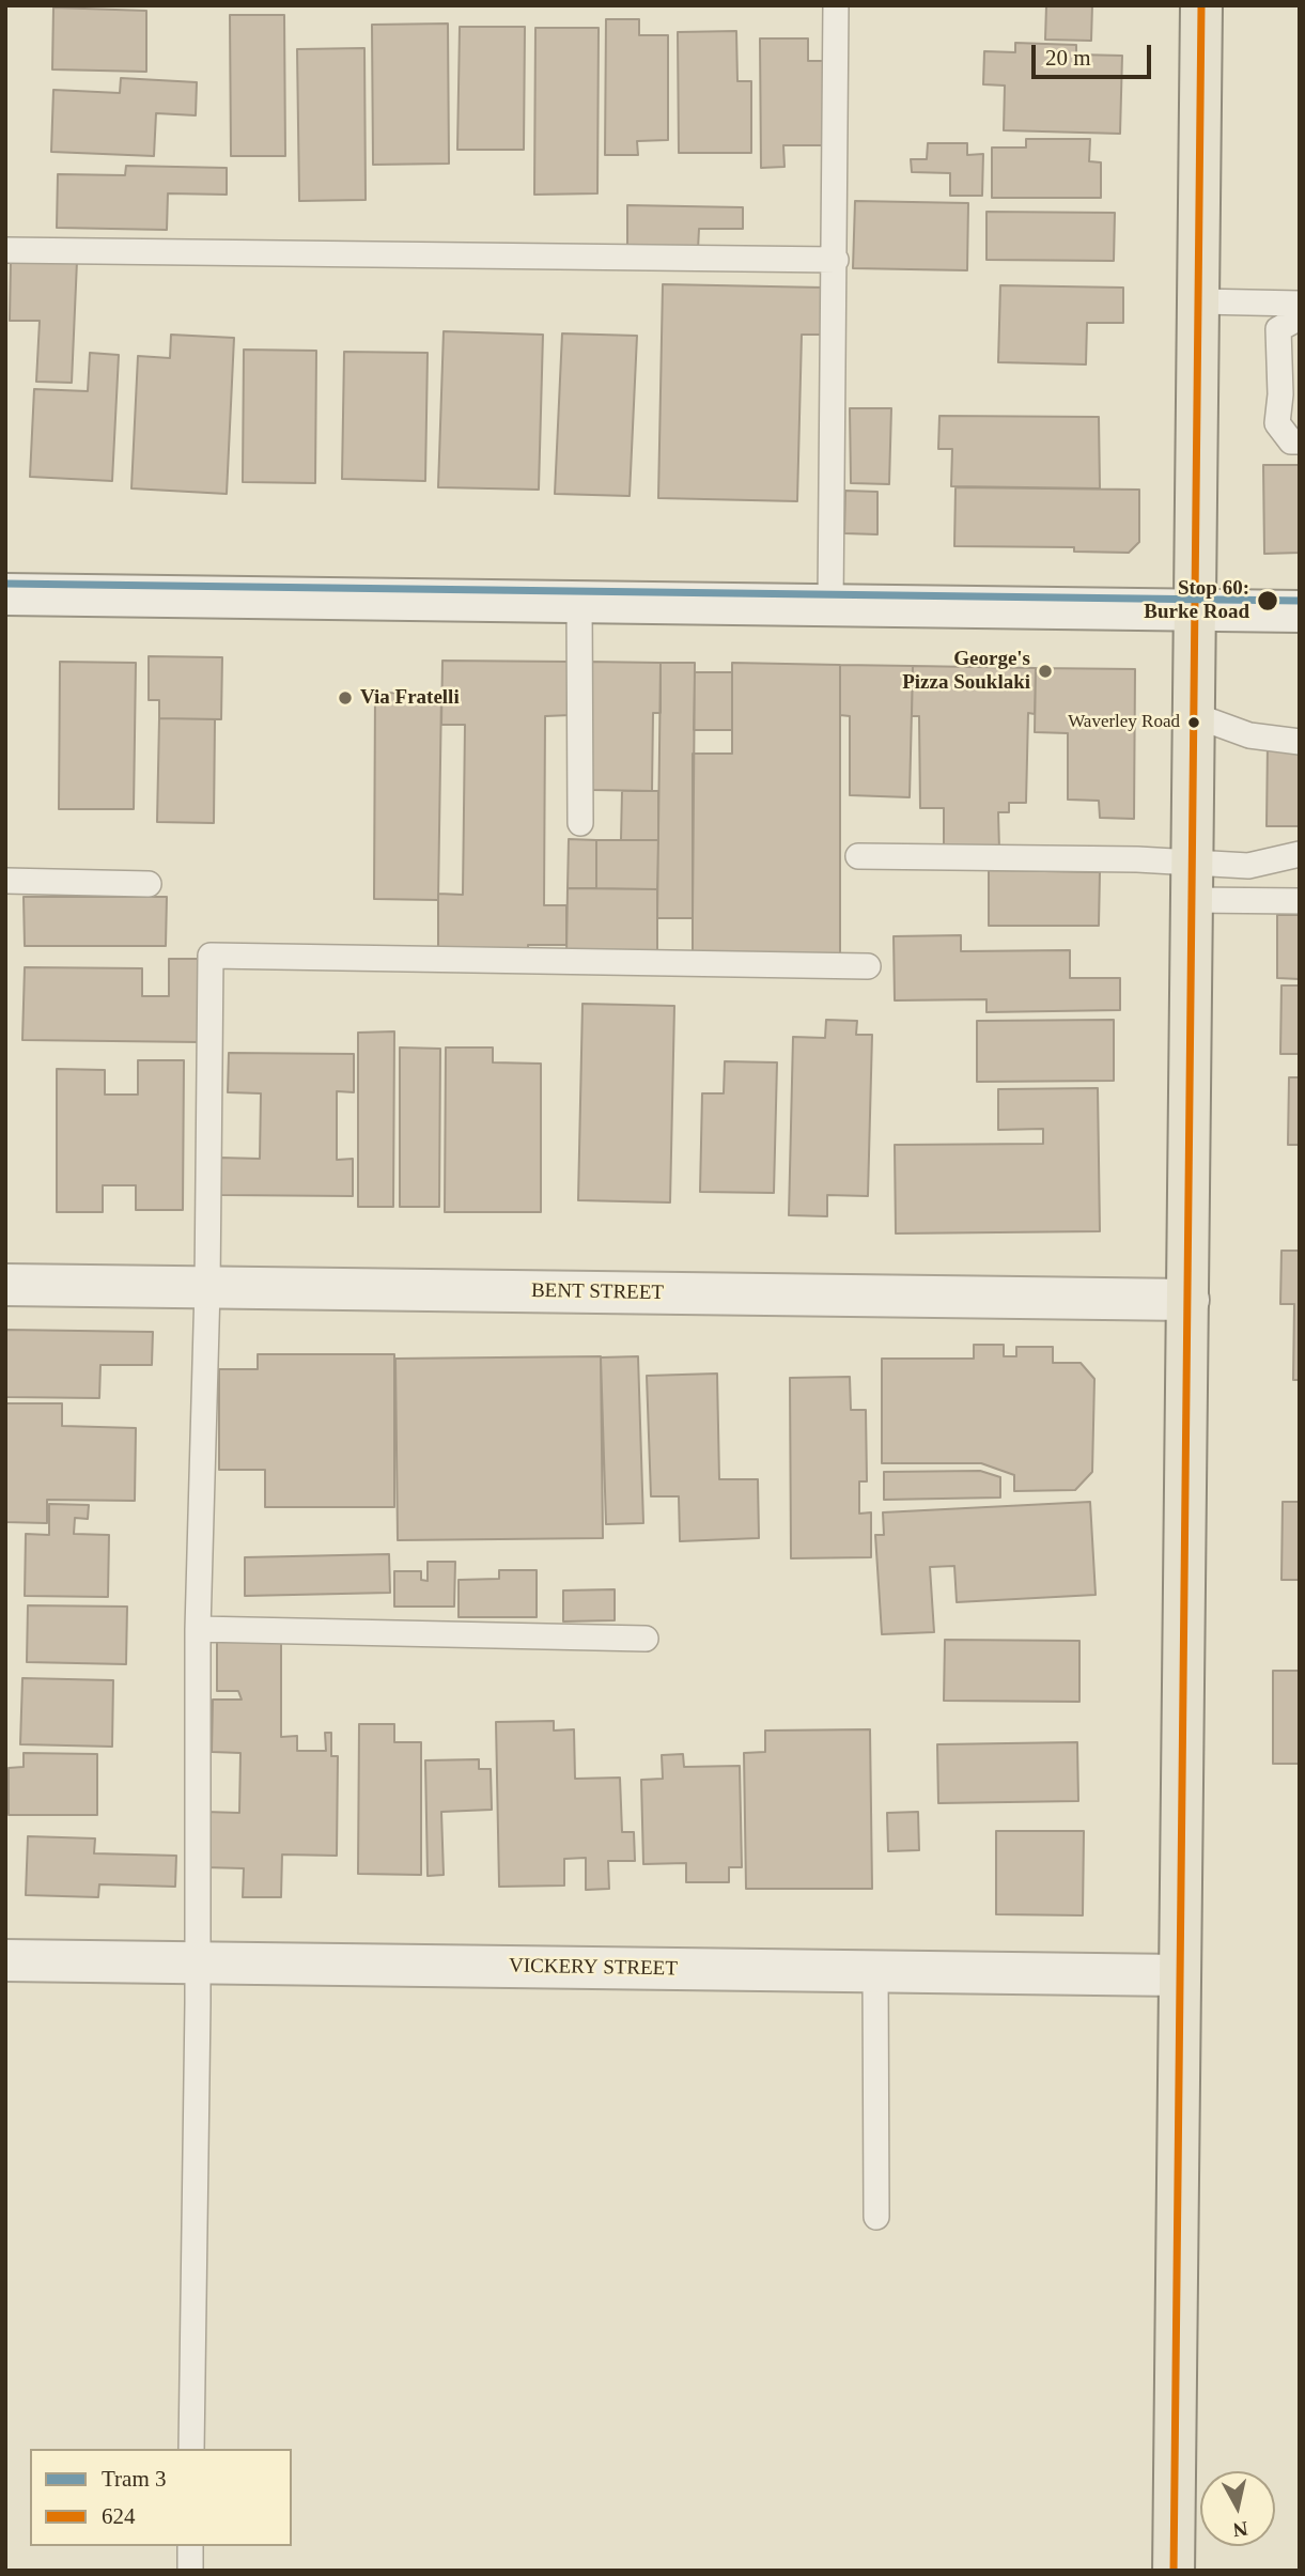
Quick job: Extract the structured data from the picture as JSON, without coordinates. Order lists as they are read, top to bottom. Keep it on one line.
{"streets":{"street":["BENT STREET","VICKERY STREET"]},"places":["Stop 60: Burke Road","George's Pizza Souklaki","Via Fratelli","Waverley Road"],"lines":["transit line 624","tram line 3"],"legend":["Tram 3","624"],"scale_bar":"20 m","north":"bottom"}
